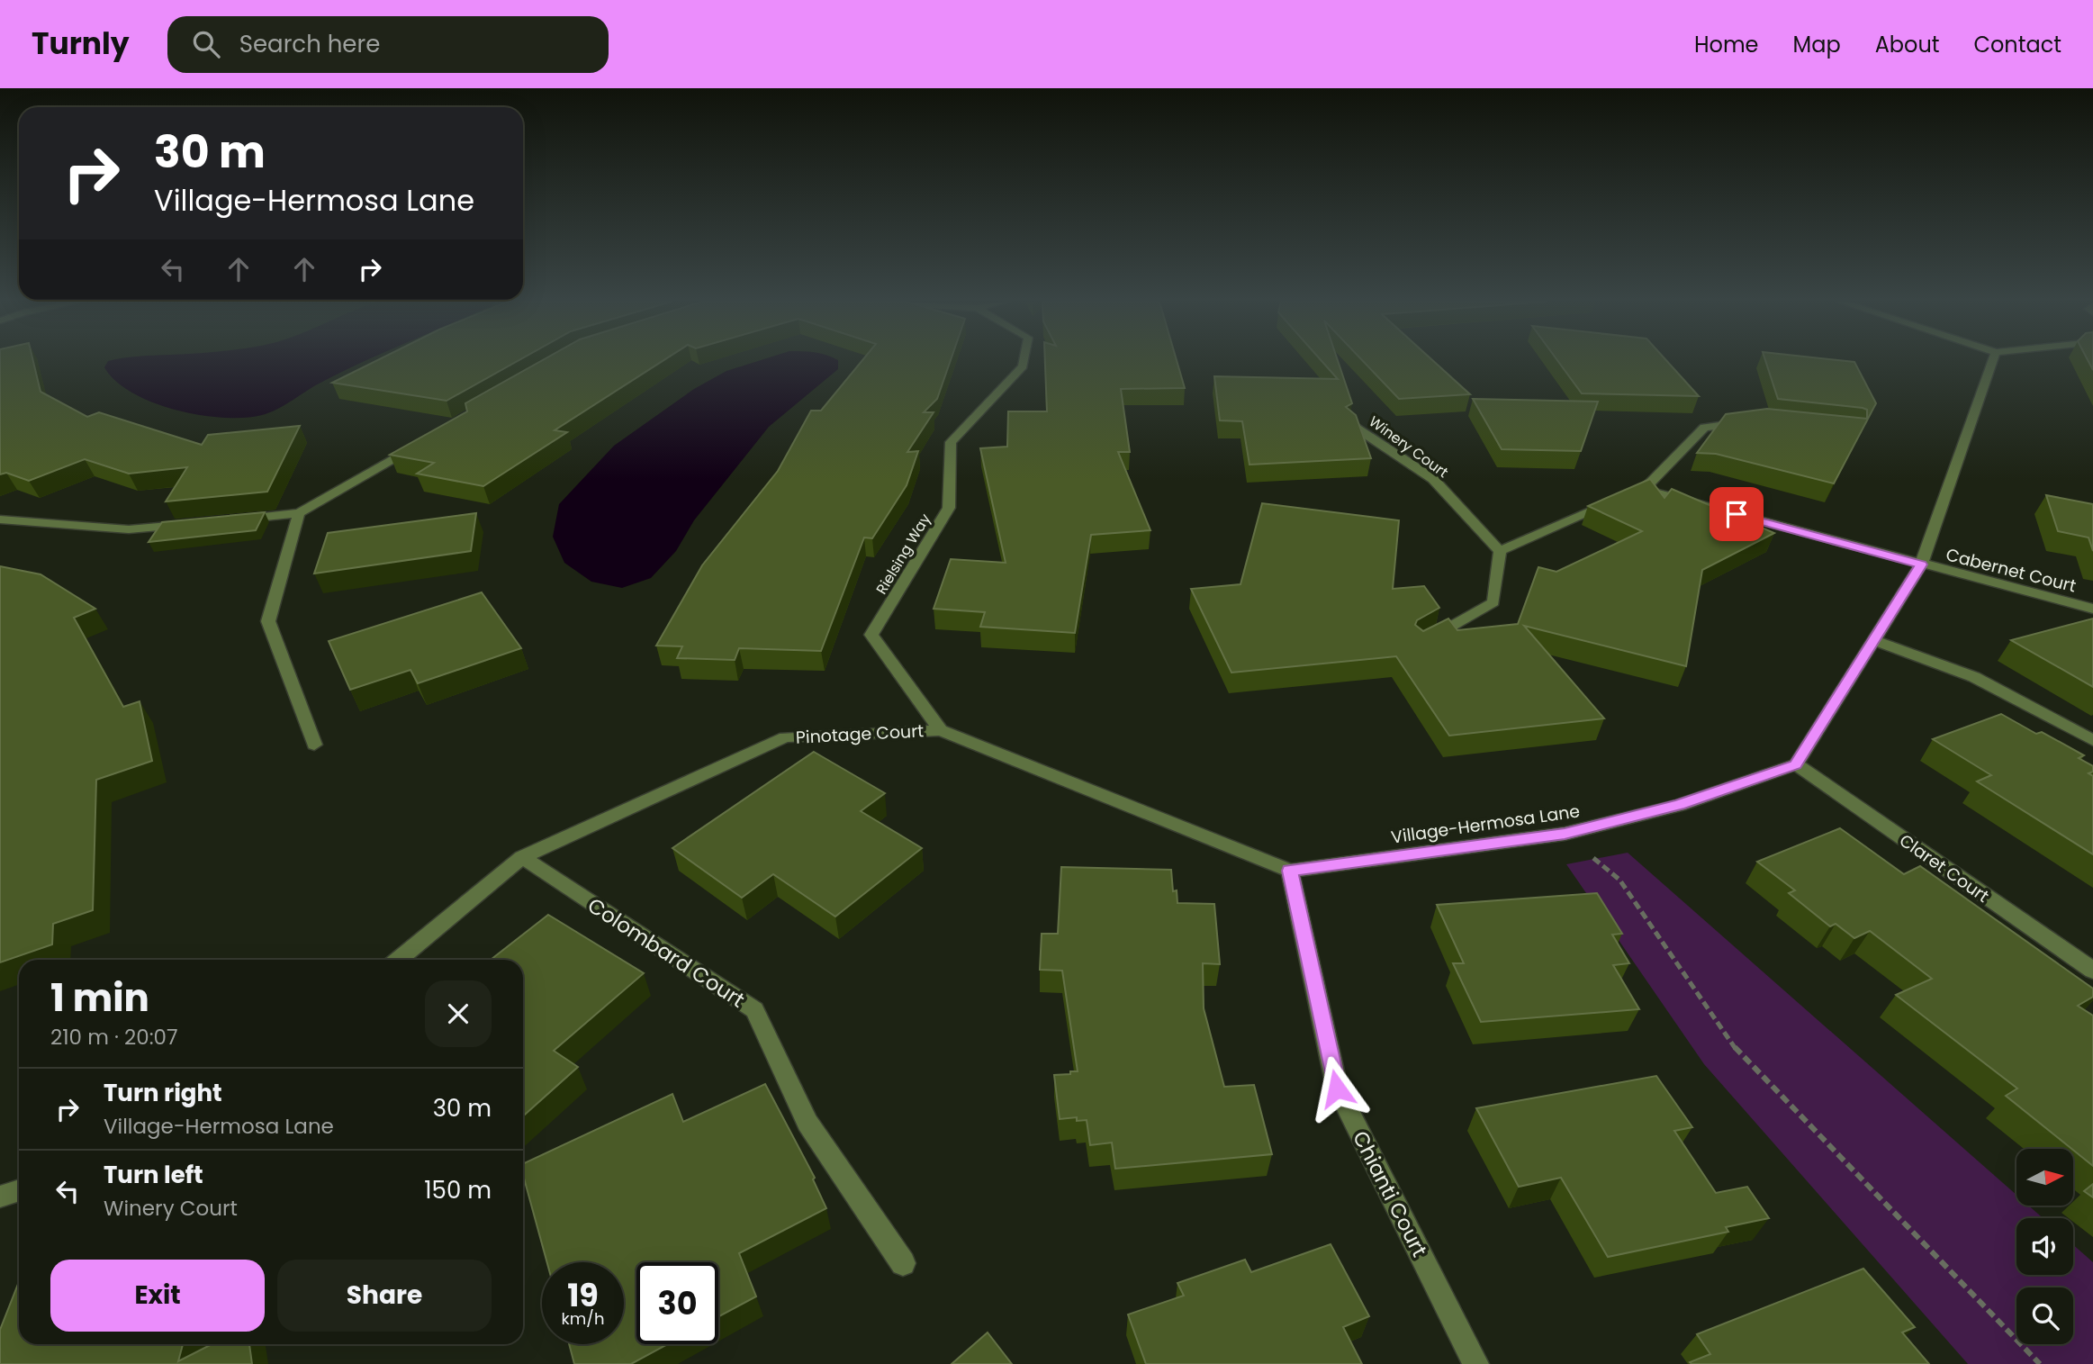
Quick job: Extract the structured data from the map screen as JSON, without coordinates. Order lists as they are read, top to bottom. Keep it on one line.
{"streets":{"street":["Winery Court","Rielsing Way","Cabernet Court","Pinotage Court","Village-Hermosa Lane","Claret Court","Colombard Court","Chianti Court"]},"crossings":[["Rielsing Way","Pinotage Court"],["Pinotage Court","Village-Hermosa Lane"],["Pinotage Court","Colombard Court"],["Pinotage Court","Chianti Court"],["Village-Hermosa Lane","Claret Court"],["Village-Hermosa Lane","Chianti Court"]],"north":"right","page":{"header":"Turnly","search":"Search here","nav":["Home","Map","About","Contact"],"turn":["30 m","Village-Hermosa Lane"],"heading":["1 min","210 m · 20:07"],"list":[{"name":"Turn right","note":"Village-Hermosa Lane","value":"30 m"},{"name":"Turn left","note":"Winery Court","value":"150 m"}],"buttons":["Exit","Share"],"speed":"19 km/h","limit":"30"}}
